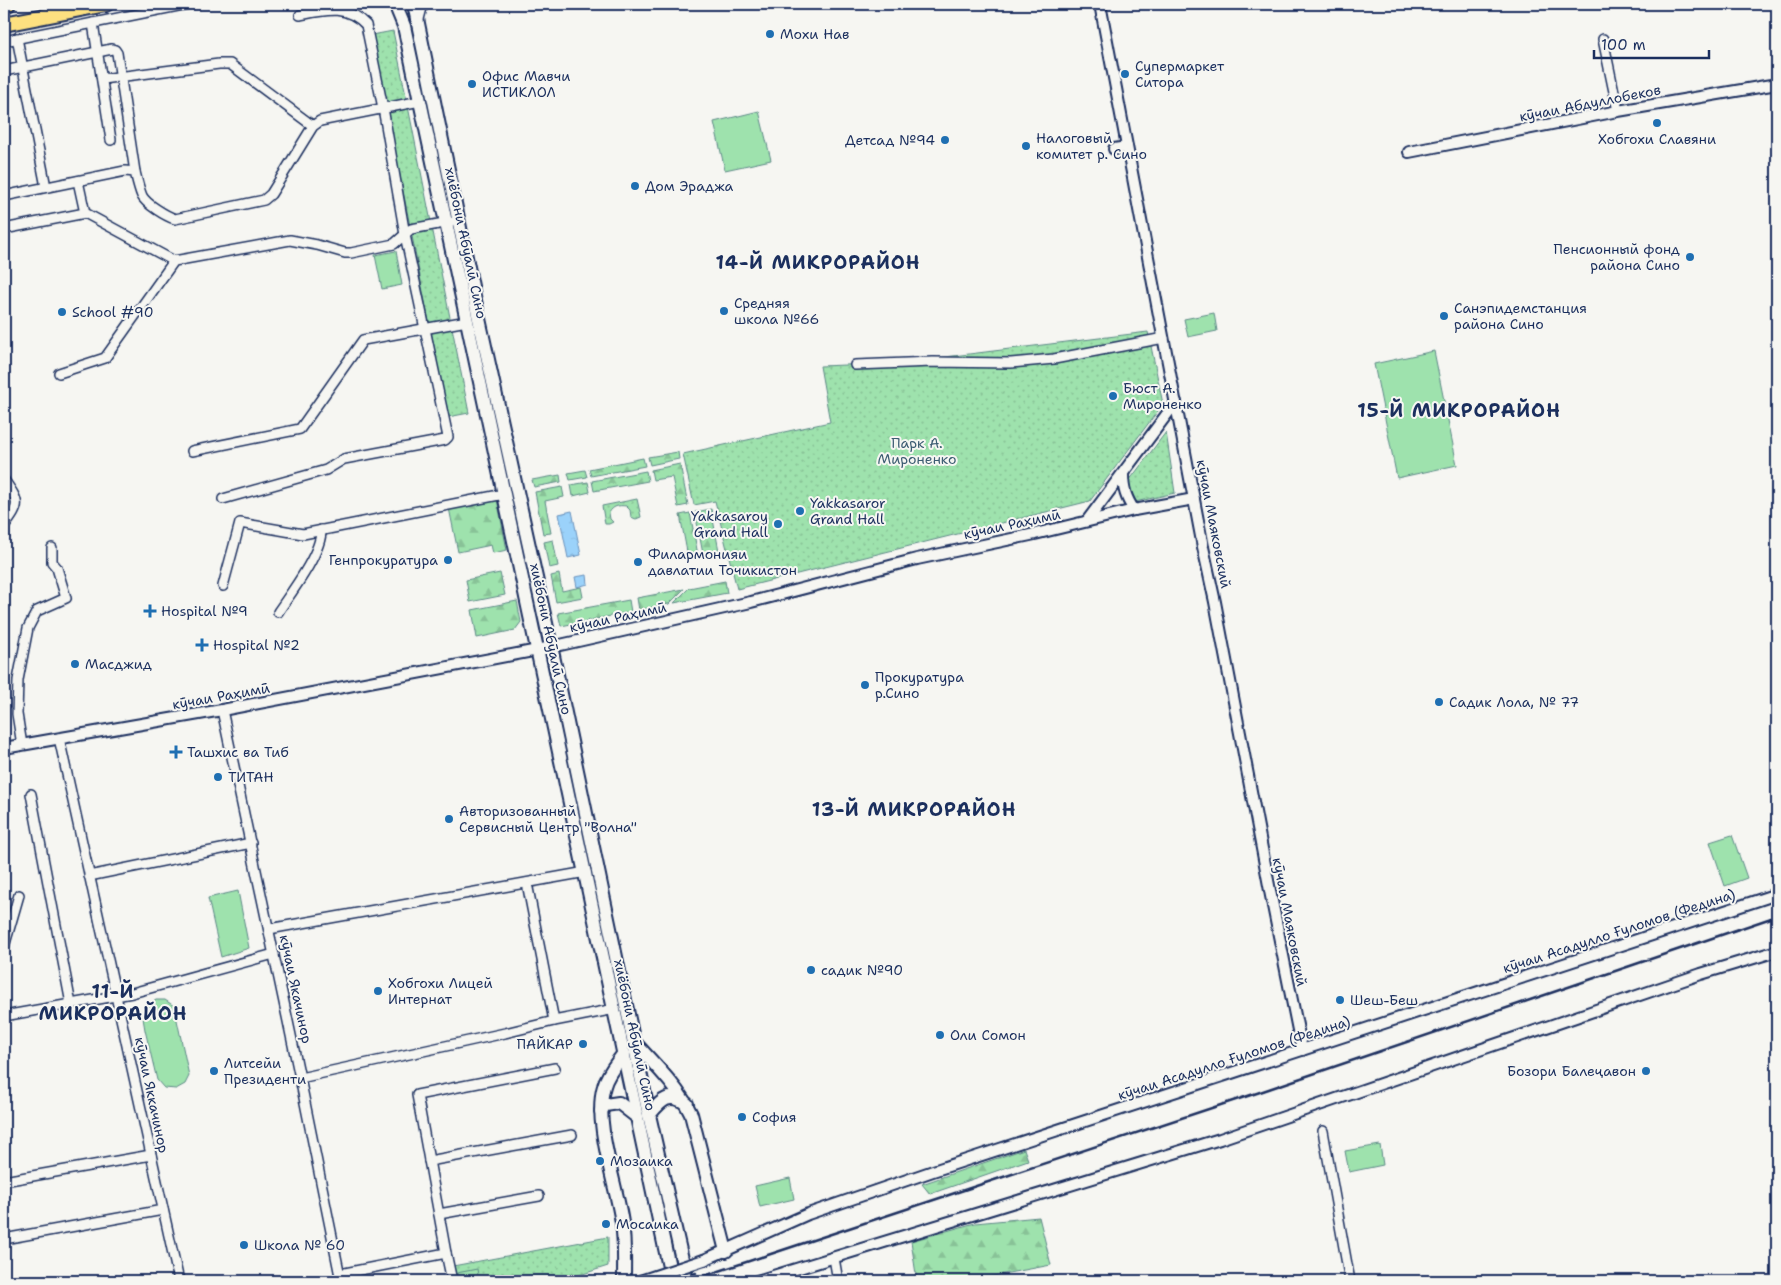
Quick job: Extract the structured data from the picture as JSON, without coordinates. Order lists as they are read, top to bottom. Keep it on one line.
{"streets":{"main road":["хиёбони Абӯалӣ Сино"],"street":["кӯчаи Абдуллобеков","кӯчаи Раҳимӣ","кӯчаи Маяковский","кӯчаи Асадулло Ғуломов (Федина)","кӯчаи Якачинор","кӯчаи Яккачинор"]},"crossings":[["хиёбони Абӯалӣ Сино","кӯчаи Раҳимӣ"],["кӯчаи Раҳимӣ","кӯчаи Маяковский"],["кӯчаи Раҳимӣ","кӯчаи Якачинор"],["кӯчаи Раҳимӣ","кӯчаи Яккачинор"],["кӯчаи Маяковский","кӯчаи Асадулло Ғуломов (Федина)"]],"districts":["14-Й МИКРОРАЙОН","15-Й МИКРОРАЙОН","13-Й МИКРОРАЙОН","11-Й МИКРОРАЙОН"],"parks":["Парк А. Мироненко"],"places":{"other":["Мохи Нав","Супермаркет Ситора","Офис Мавчи ИСТИКЛОЛ","Хобгохи Славяни","Детсад №94","Налоговый комитет р. Сино","Дом Эраджа","Пенсионный фонд района Сино","Средняя школа №66","School #90","Санэпидемстанция района Сино","Бюст А. Мироненко","Yakkasaror Grand Hall","Yakkasaroy Grand Hall","Генпрокуратура","Филармонияи давлатии Точикистон","Масджид","Прокуратура р.Сино","Садик Лола, № 77","ТИТАН","Авторизованный Сервисный Центр \"Волна\"","садик №90","Хобгохи Лицей Интернат","Шеш-Беш","Оли Сомон","ПАЙКАР","Литсейи Президенти","Бозори Балеҷавон","София","Мозаика","Мосаика","Школа № 60"],"health":["Hospital №9","Hospital №2","Ташхис ва Тиб"]},"scale_bar":"100 m"}
